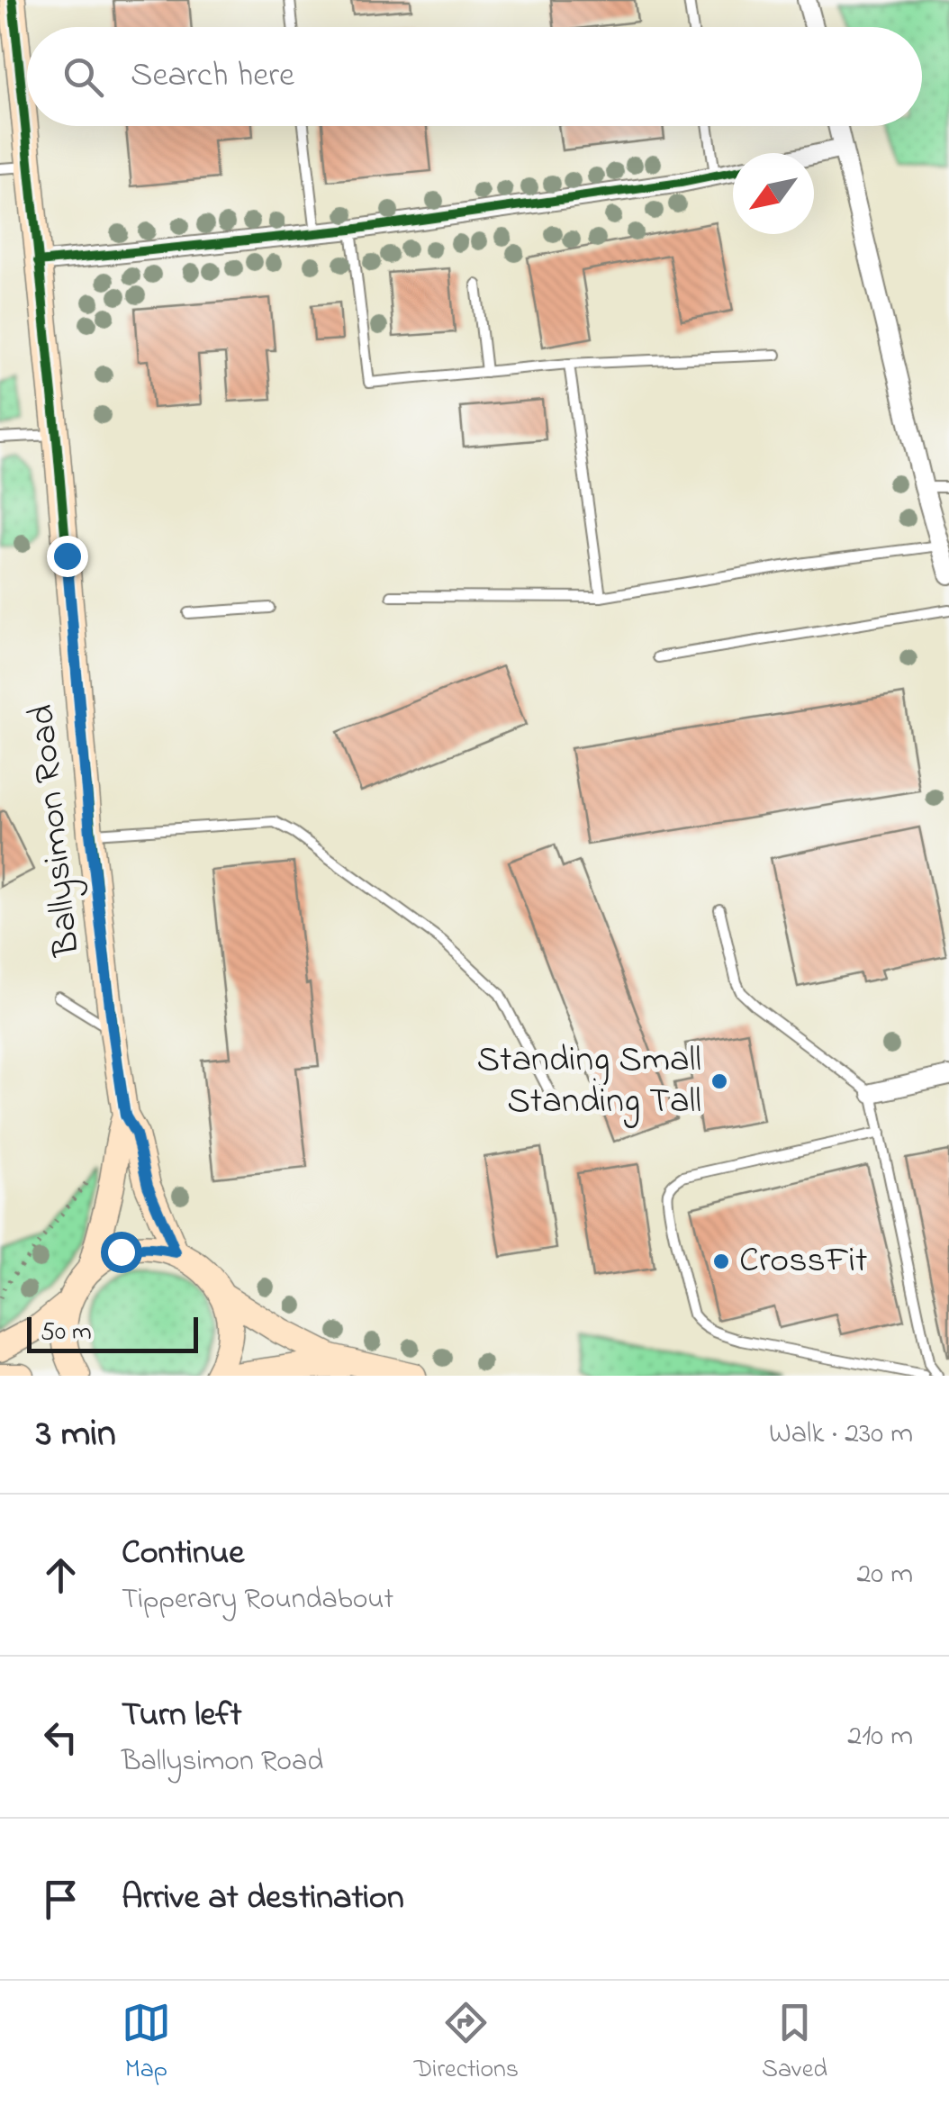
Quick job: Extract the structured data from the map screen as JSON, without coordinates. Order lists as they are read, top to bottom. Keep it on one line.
{"streets":{"main road":["Ballysimon Road"]},"places":["Standing Small Standing Tall","CrossFit"],"scale_bar":"50 m","north":"bottom left","page":{"search":"Search here","scale":"50 m","heading":["3 min","Walk · 230 m"],"list":[["Continue","Tipperary Roundabout","20 m"],["Turn left","Ballysimon Road","210 m"],"Arrive at destination"],"nav":["Map","Directions","Saved"]}}
